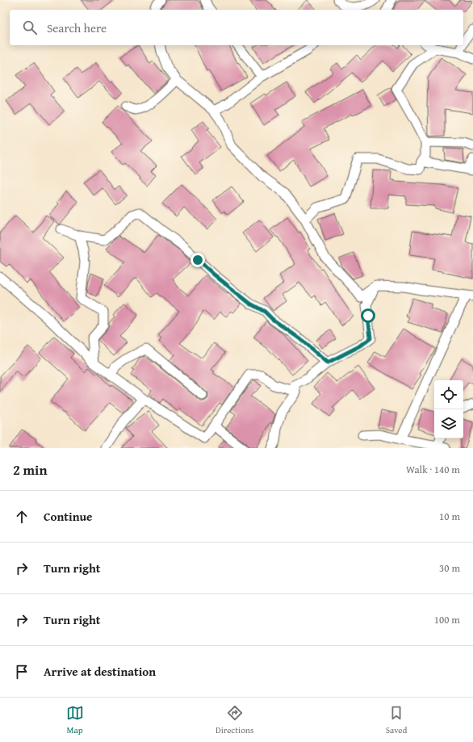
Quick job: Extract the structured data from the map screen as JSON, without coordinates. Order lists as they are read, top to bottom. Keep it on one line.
{"page":{"search":"Search here","heading":["2 min","Walk · 140 m"],"list":[["Continue","10 m"],["Turn right","30 m"],["Turn right","100 m"],"Arrive at destination"],"nav":["Map","Directions","Saved"]}}
